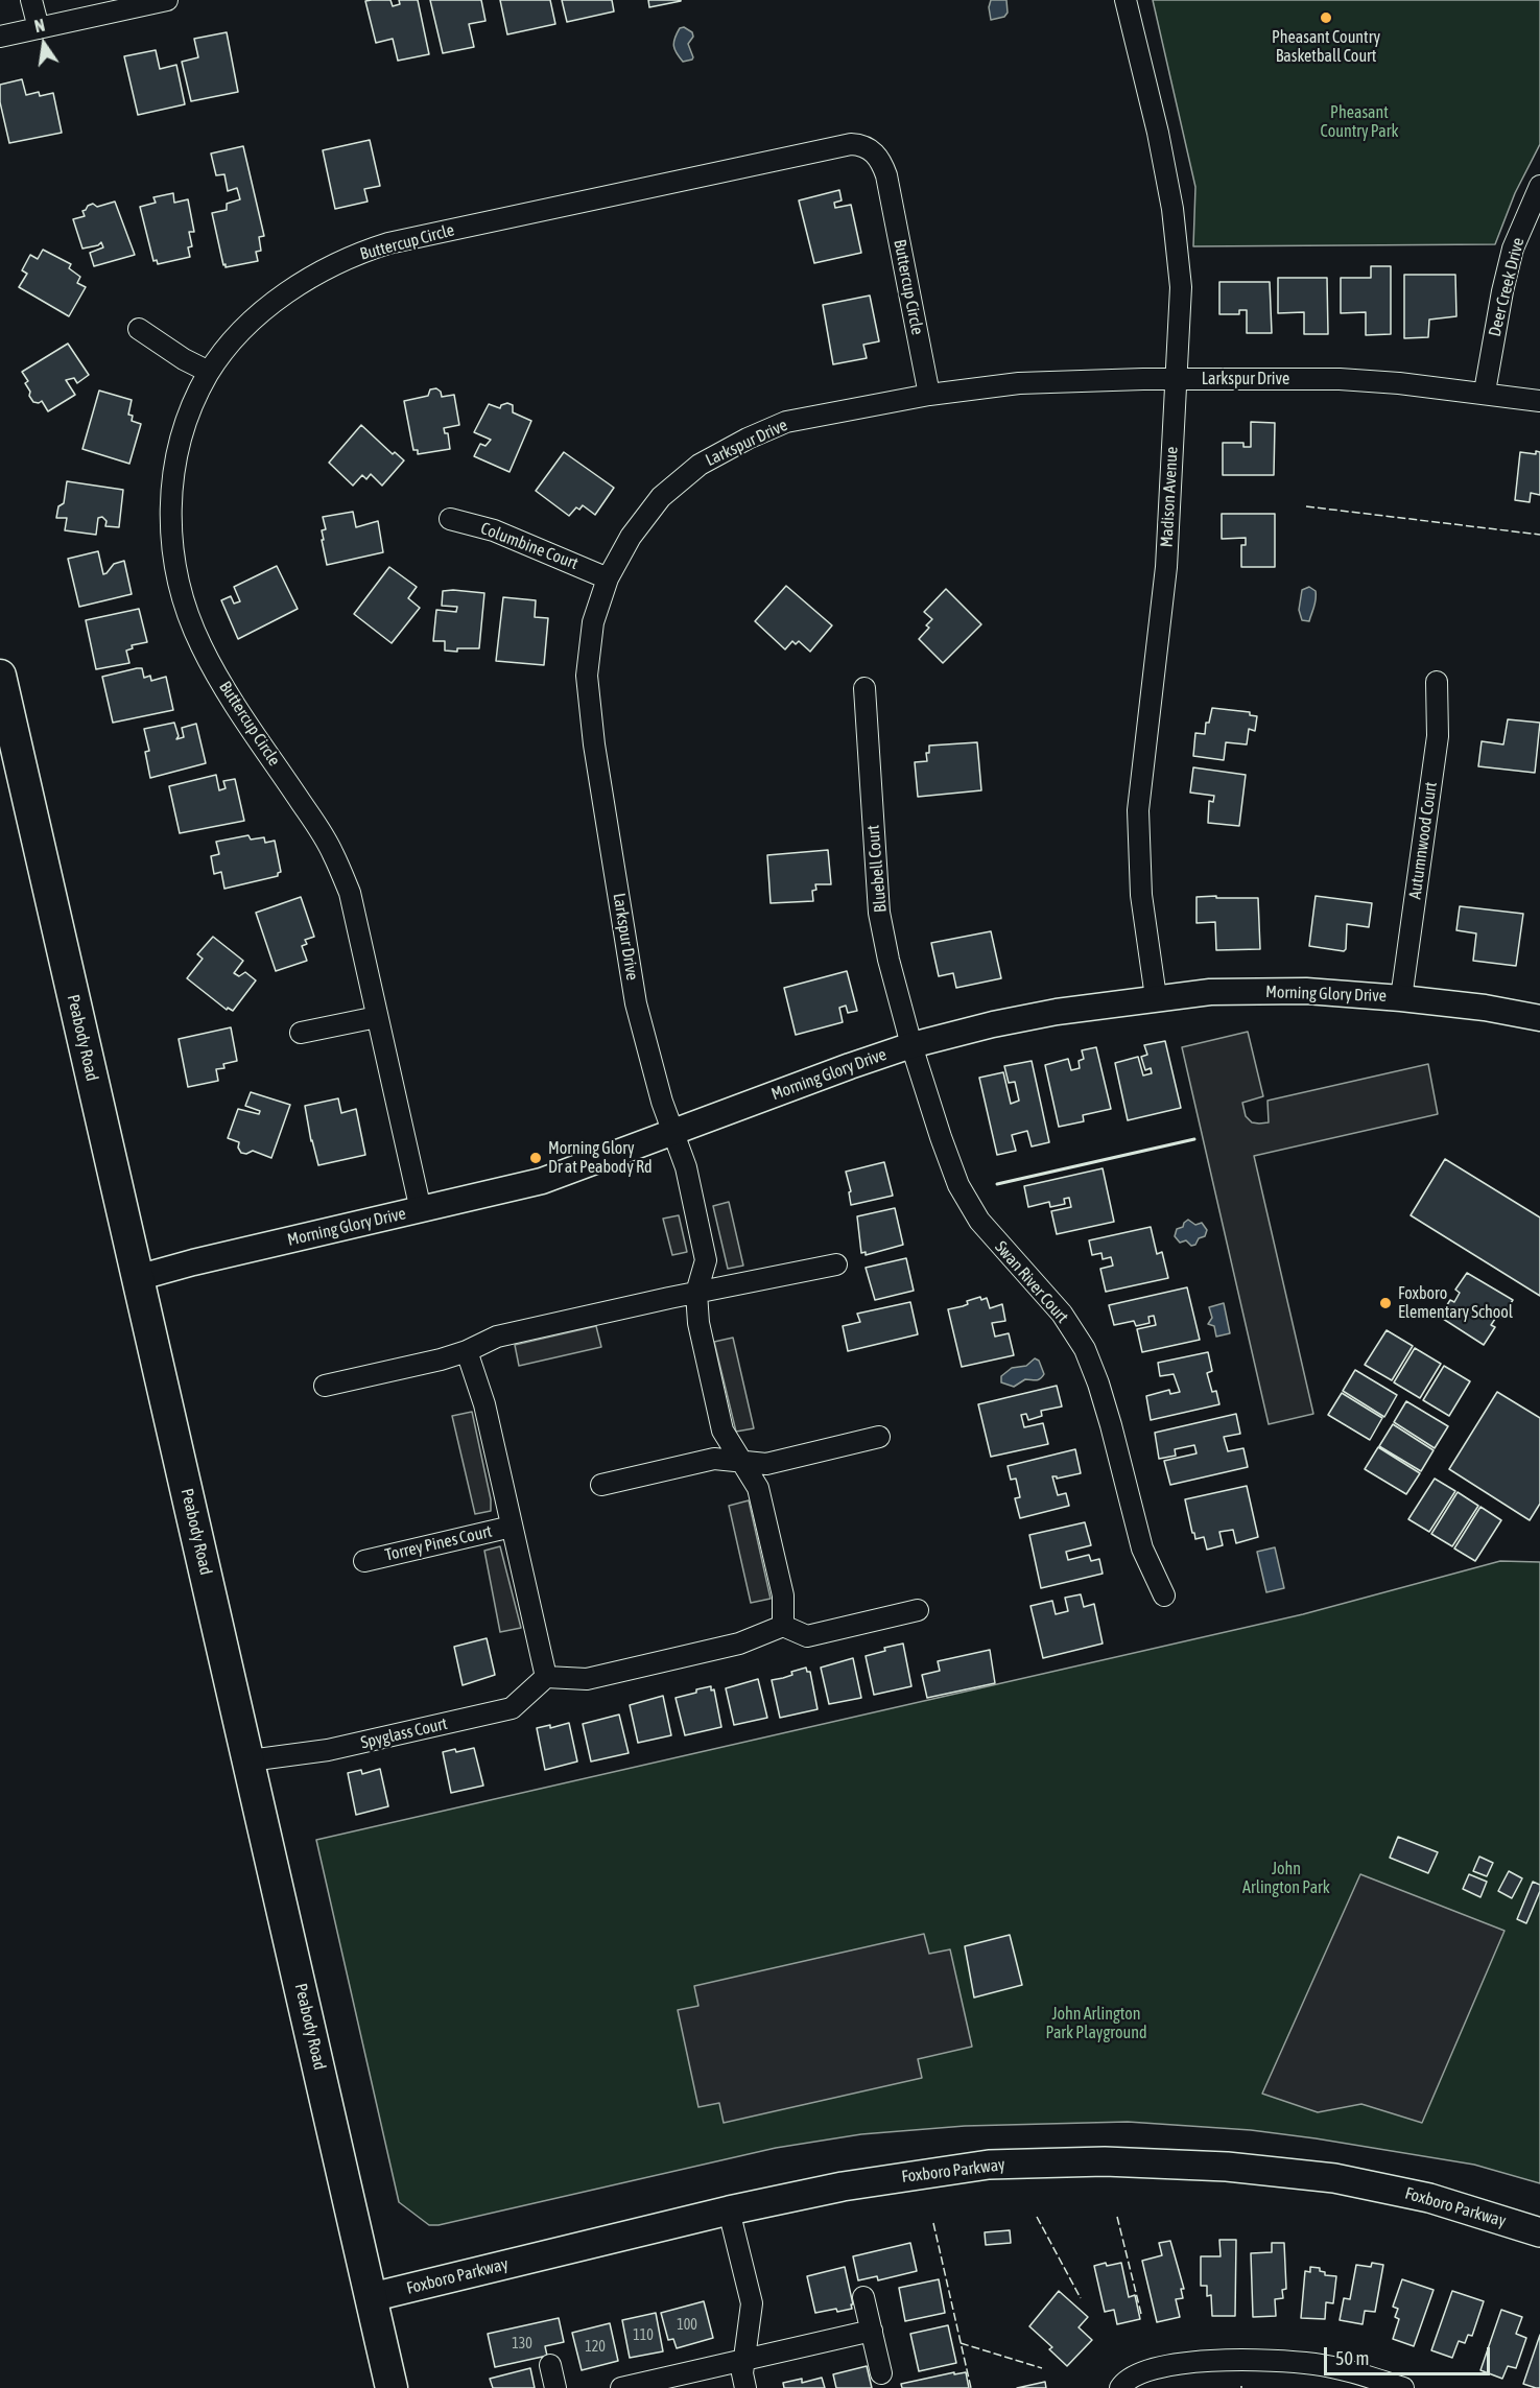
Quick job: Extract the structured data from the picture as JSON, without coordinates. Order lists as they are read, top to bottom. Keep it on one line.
{"streets":{"main road":["Peabody Road","Foxboro Parkway"],"street":["Buttercup Circle","Deer Creek Drive","Larkspur Drive","Madison Avenue","Columbine Court","Autumnwood Court","Bluebell Court","Morning Glory Drive","Swan River Court","Torrey Pines Court","Spyglass Court"]},"crossings":[["Buttercup Circle","Larkspur Drive"],["Buttercup Circle","Morning Glory Drive"],["Deer Creek Drive","Larkspur Drive"],["Larkspur Drive","Madison Avenue"],["Larkspur Drive","Columbine Court"],["Larkspur Drive","Morning Glory Drive"],["Madison Avenue","Morning Glory Drive"],["Autumnwood Court","Morning Glory Drive"],["Bluebell Court","Morning Glory Drive"],["Bluebell Court","Swan River Court"],["Morning Glory Drive","Peabody Road"],["Morning Glory Drive","Swan River Court"],["Peabody Road","Spyglass Court"],["Peabody Road","Foxboro Parkway"]],"parks":["Pheasant Country Park","John Arlington Park","John Arlington Park Playground"],"places":["Pheasant Country Basketball Court","Morning Glory Dr at Peabody Rd","Foxboro Elementary School"],"house_numbers":["100","110","130","120"],"scale_bar":"50 m","north":"top"}
